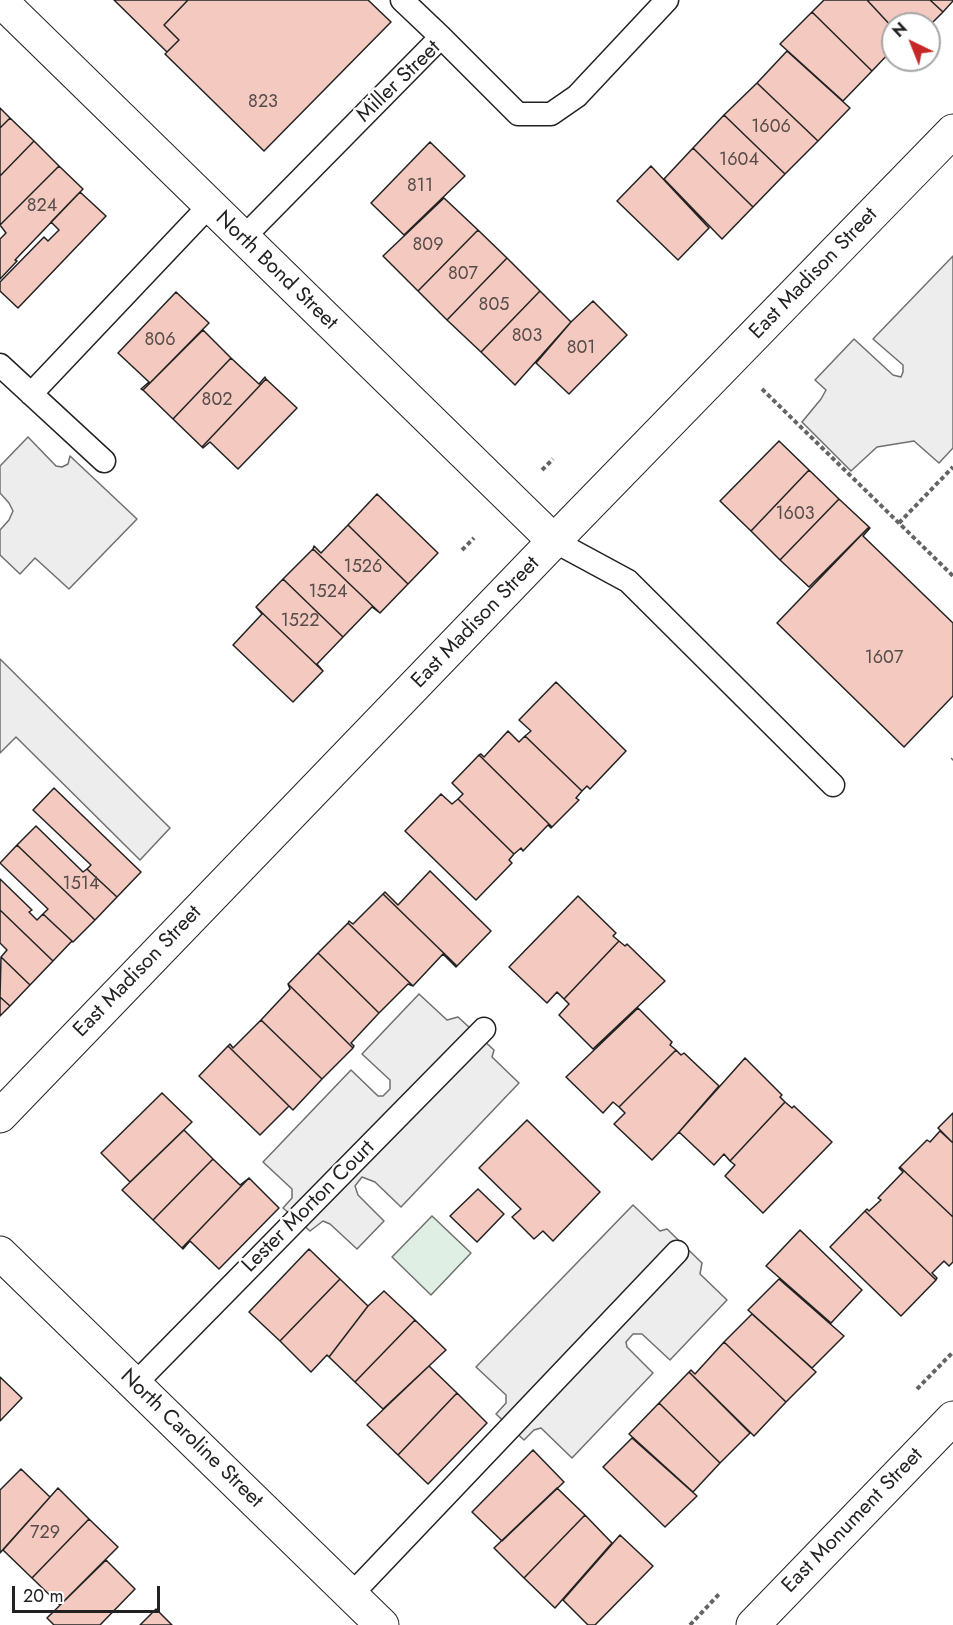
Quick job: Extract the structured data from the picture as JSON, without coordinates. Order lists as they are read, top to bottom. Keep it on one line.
{"streets":{"main road":["North Bond Street","East Madison Street","North Caroline Street","East Monument Street"],"lane":["Miller Street","Lester Morton Court"]},"crossings":[["Miller Street","North Bond Street"],["North Bond Street","East Madison Street"],["Lester Morton Court","North Caroline Street"]],"house_numbers":["823","1606","1604","811","824","809","807","805","803","806","801","802","1603","1526","1524","1522","1607","1514","729"],"scale_bar":"20 m","north":"top left"}
